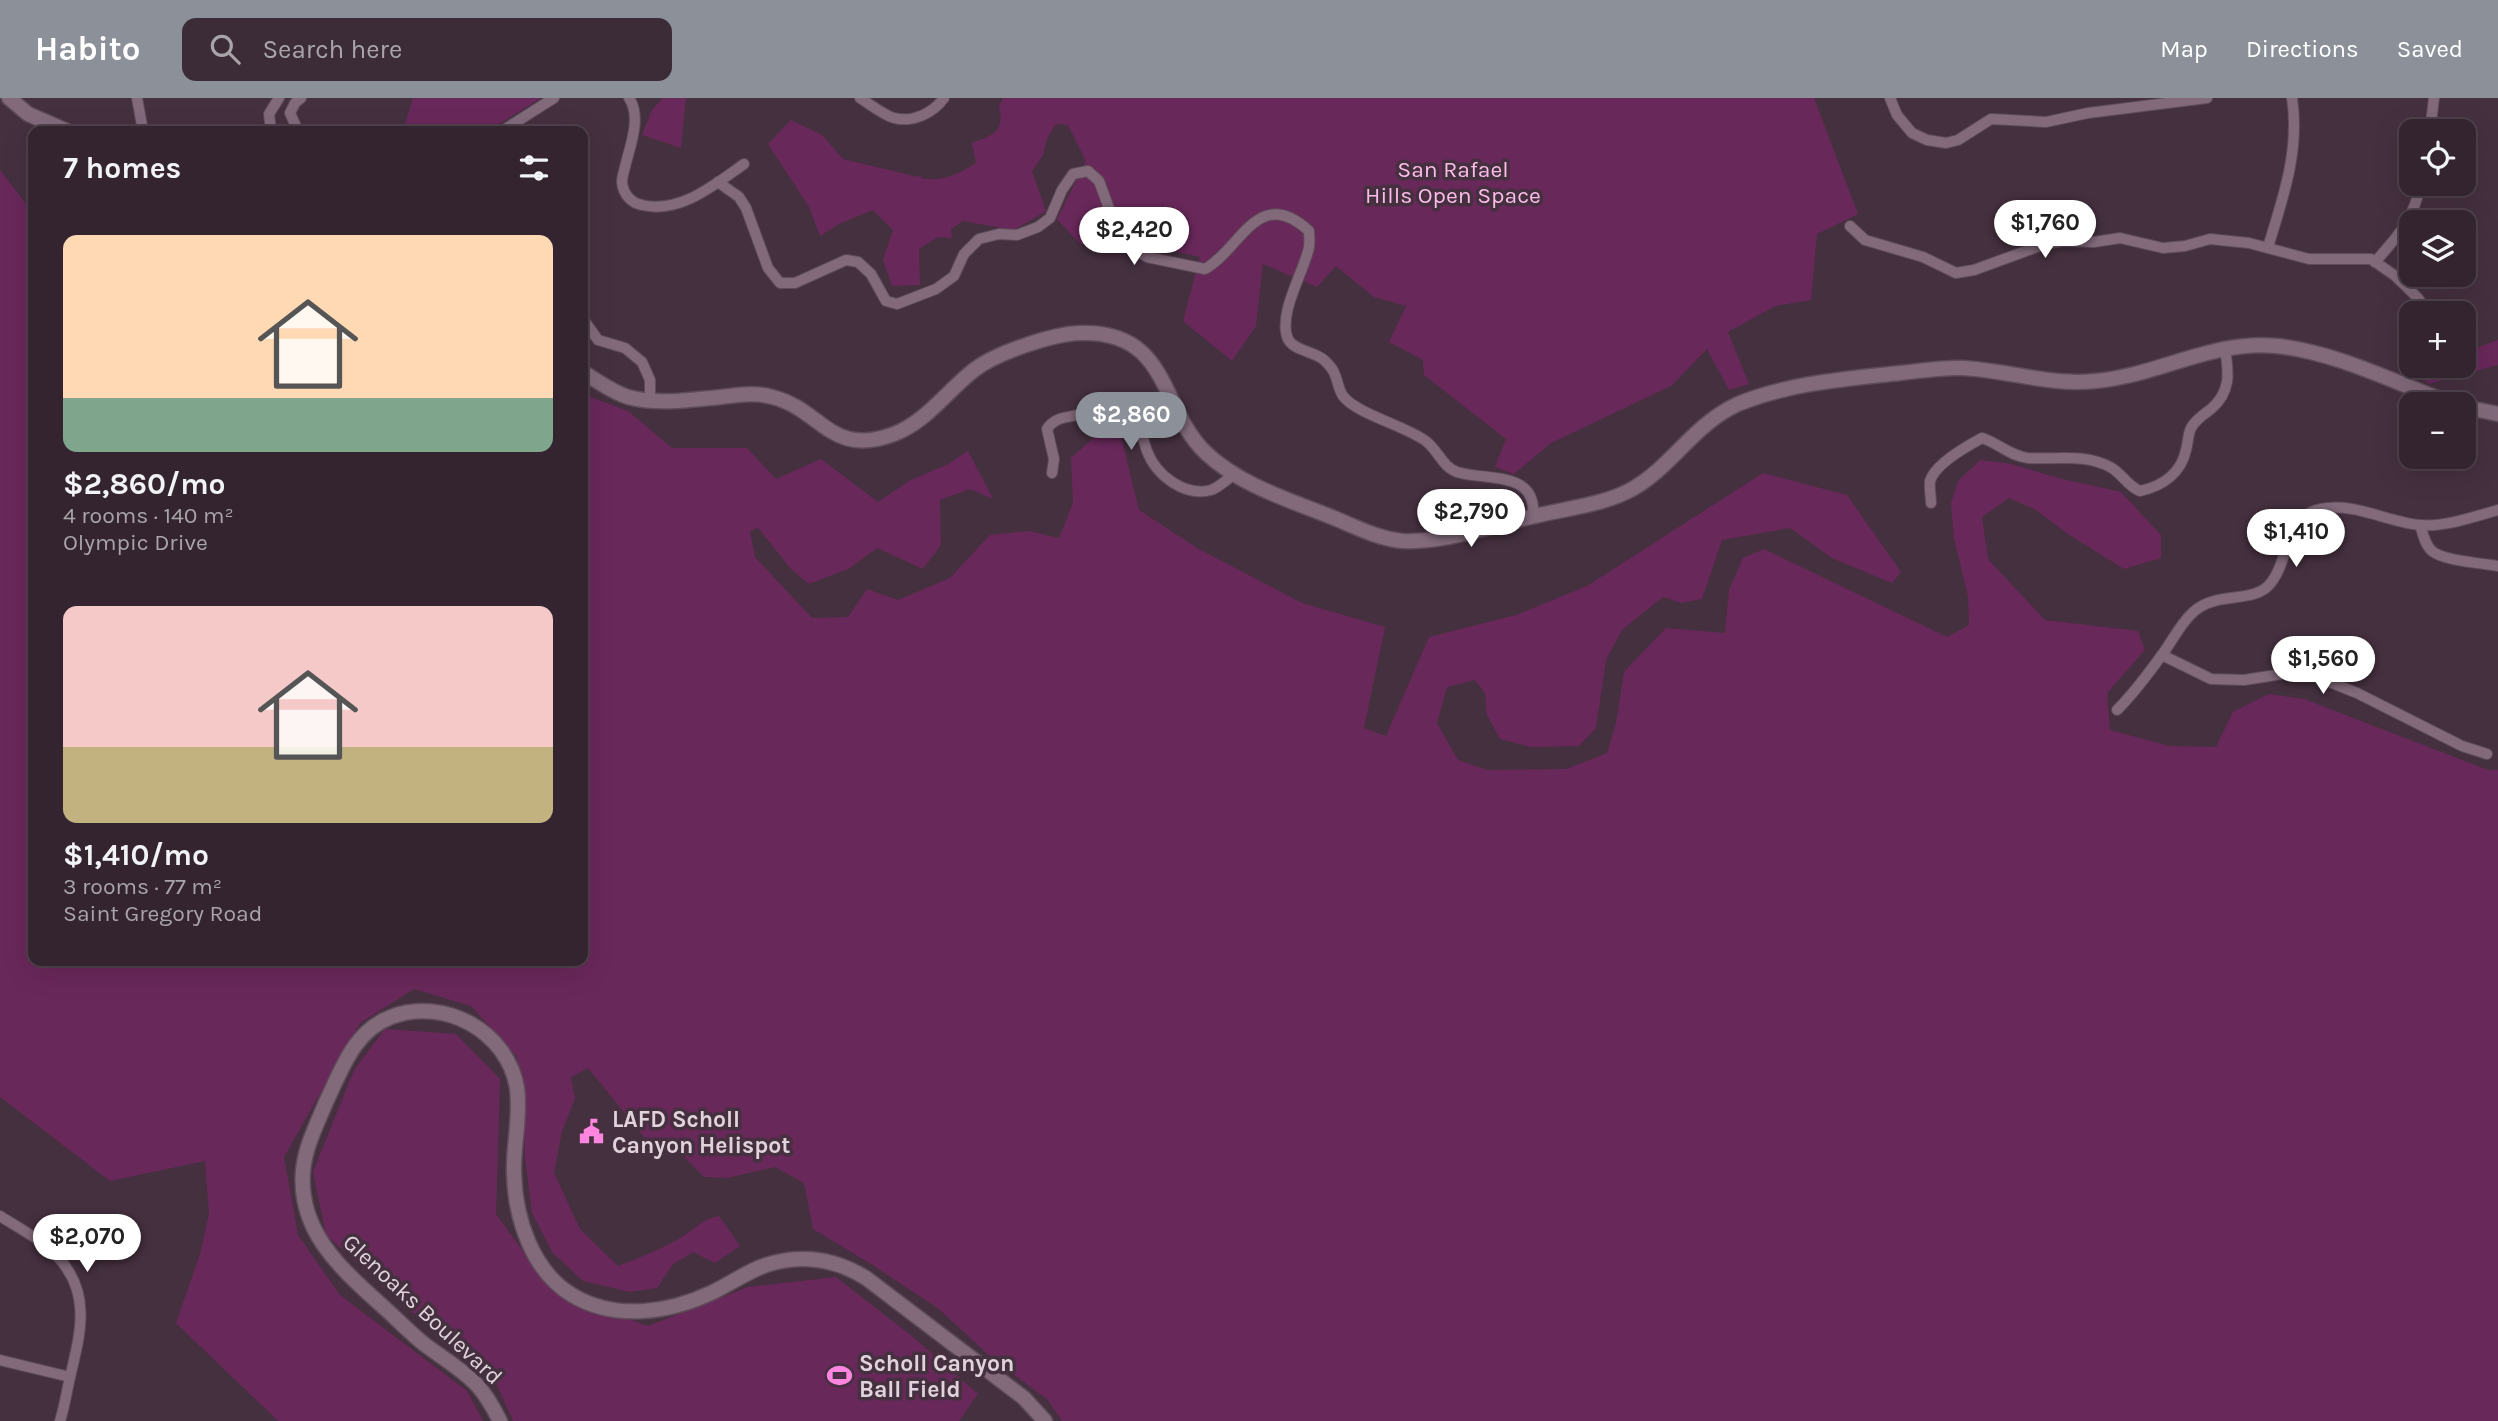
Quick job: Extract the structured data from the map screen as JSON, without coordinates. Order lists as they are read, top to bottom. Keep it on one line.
{"streets":{"main road":["Glenoaks Boulevard"]},"parks":["San Rafael Hills Open Space"],"places":{"public building":["LAFD Scholl Canyon Helispot"],"sports":["Scholl Canyon Ball Field"]},"page":{"header":"Habito","search":"Search here","nav":["Map","Directions","Saved"],"map_buttons":["+","−"],"heading":"7 homes","price":["$1,760","$2,420","$2,860","$2,790","$1,410","$1,560","$2,070"],"list":[{"name":"$2,860/mo","note":"4 rooms · 140 m² · Olympic Drive"},{"name":"$1,410/mo","note":"3 rooms · 77 m² · Saint Gregory Road"}]}}
